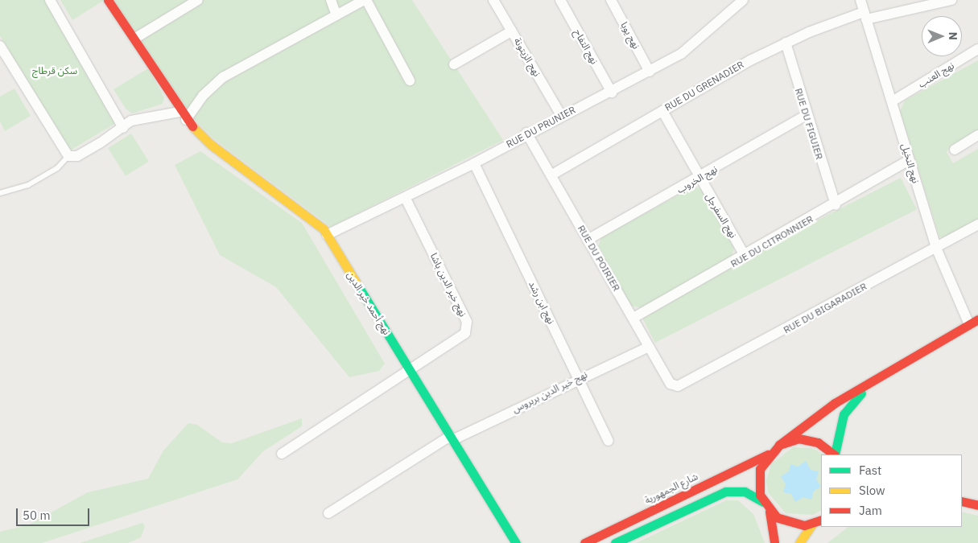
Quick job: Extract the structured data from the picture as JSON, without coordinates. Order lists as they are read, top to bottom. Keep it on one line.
{"streets":{"main road":["نهج أحمد خير الدين","شارع الجمهورية"],"street":["نهج يوبا","نهج التفاح","نهج الزيتونة","نهج العنب","RUE DU GRENADIER","RUE DU FIGUIER","RUE DU PRUNIER","نهج النخيل","نهج الخروب","نهج السفرجل","RUE DU CITRONNIER","RUE DU POIRIER","نهج خير الدين باشا","نهج ابن رشد","RUE DU BIGARADIER","نهج خير الدين بربروس"]},"crossings":[["نهج يوبا","RUE DU PRUNIER"],["نهج التفاح","RUE DU PRUNIER"],["نهج الزيتونة","RUE DU PRUNIER"],["نهج العنب","نهج النخيل"],["RUE DU GRENADIER","RUE DU FIGUIER"],["RUE DU GRENADIER","نهج النخيل"],["RUE DU GRENADIER","نهج السفرجل"],["RUE DU GRENADIER","RUE DU POIRIER"],["RUE DU FIGUIER","نهج الخروب"],["RUE DU FIGUIER","RUE DU CITRONNIER"],["RUE DU PRUNIER","RUE DU POIRIER"],["RUE DU PRUNIER","نهج خير الدين باشا"],["RUE DU PRUNIER","نهج ابن رشد"],["RUE DU PRUNIER","نهج أحمد خير الدين"],["نهج النخيل","RUE DU CITRONNIER"],["نهج النخيل","RUE DU BIGARADIER"],["نهج الخروب","نهج السفرجل"],["نهج الخروب","RUE DU POIRIER"],["نهج السفرجل","RUE DU CITRONNIER"],["RUE DU CITRONNIER","RUE DU POIRIER"],["RUE DU POIRIER","RUE DU BIGARADIER"],["RUE DU POIRIER","نهج خير الدين بربروس"],["نهج خير الدين باشا","نهج أحمد خير الدين"],["نهج ابن رشد","نهج خير الدين بربروس"],["نهج أحمد خير الدين","نهج خير الدين بربروس"]],"parks":["سكن قرطاج"],"legend":["Fast","Slow","Jam"],"scale_bar":"50 m","north":"right"}
